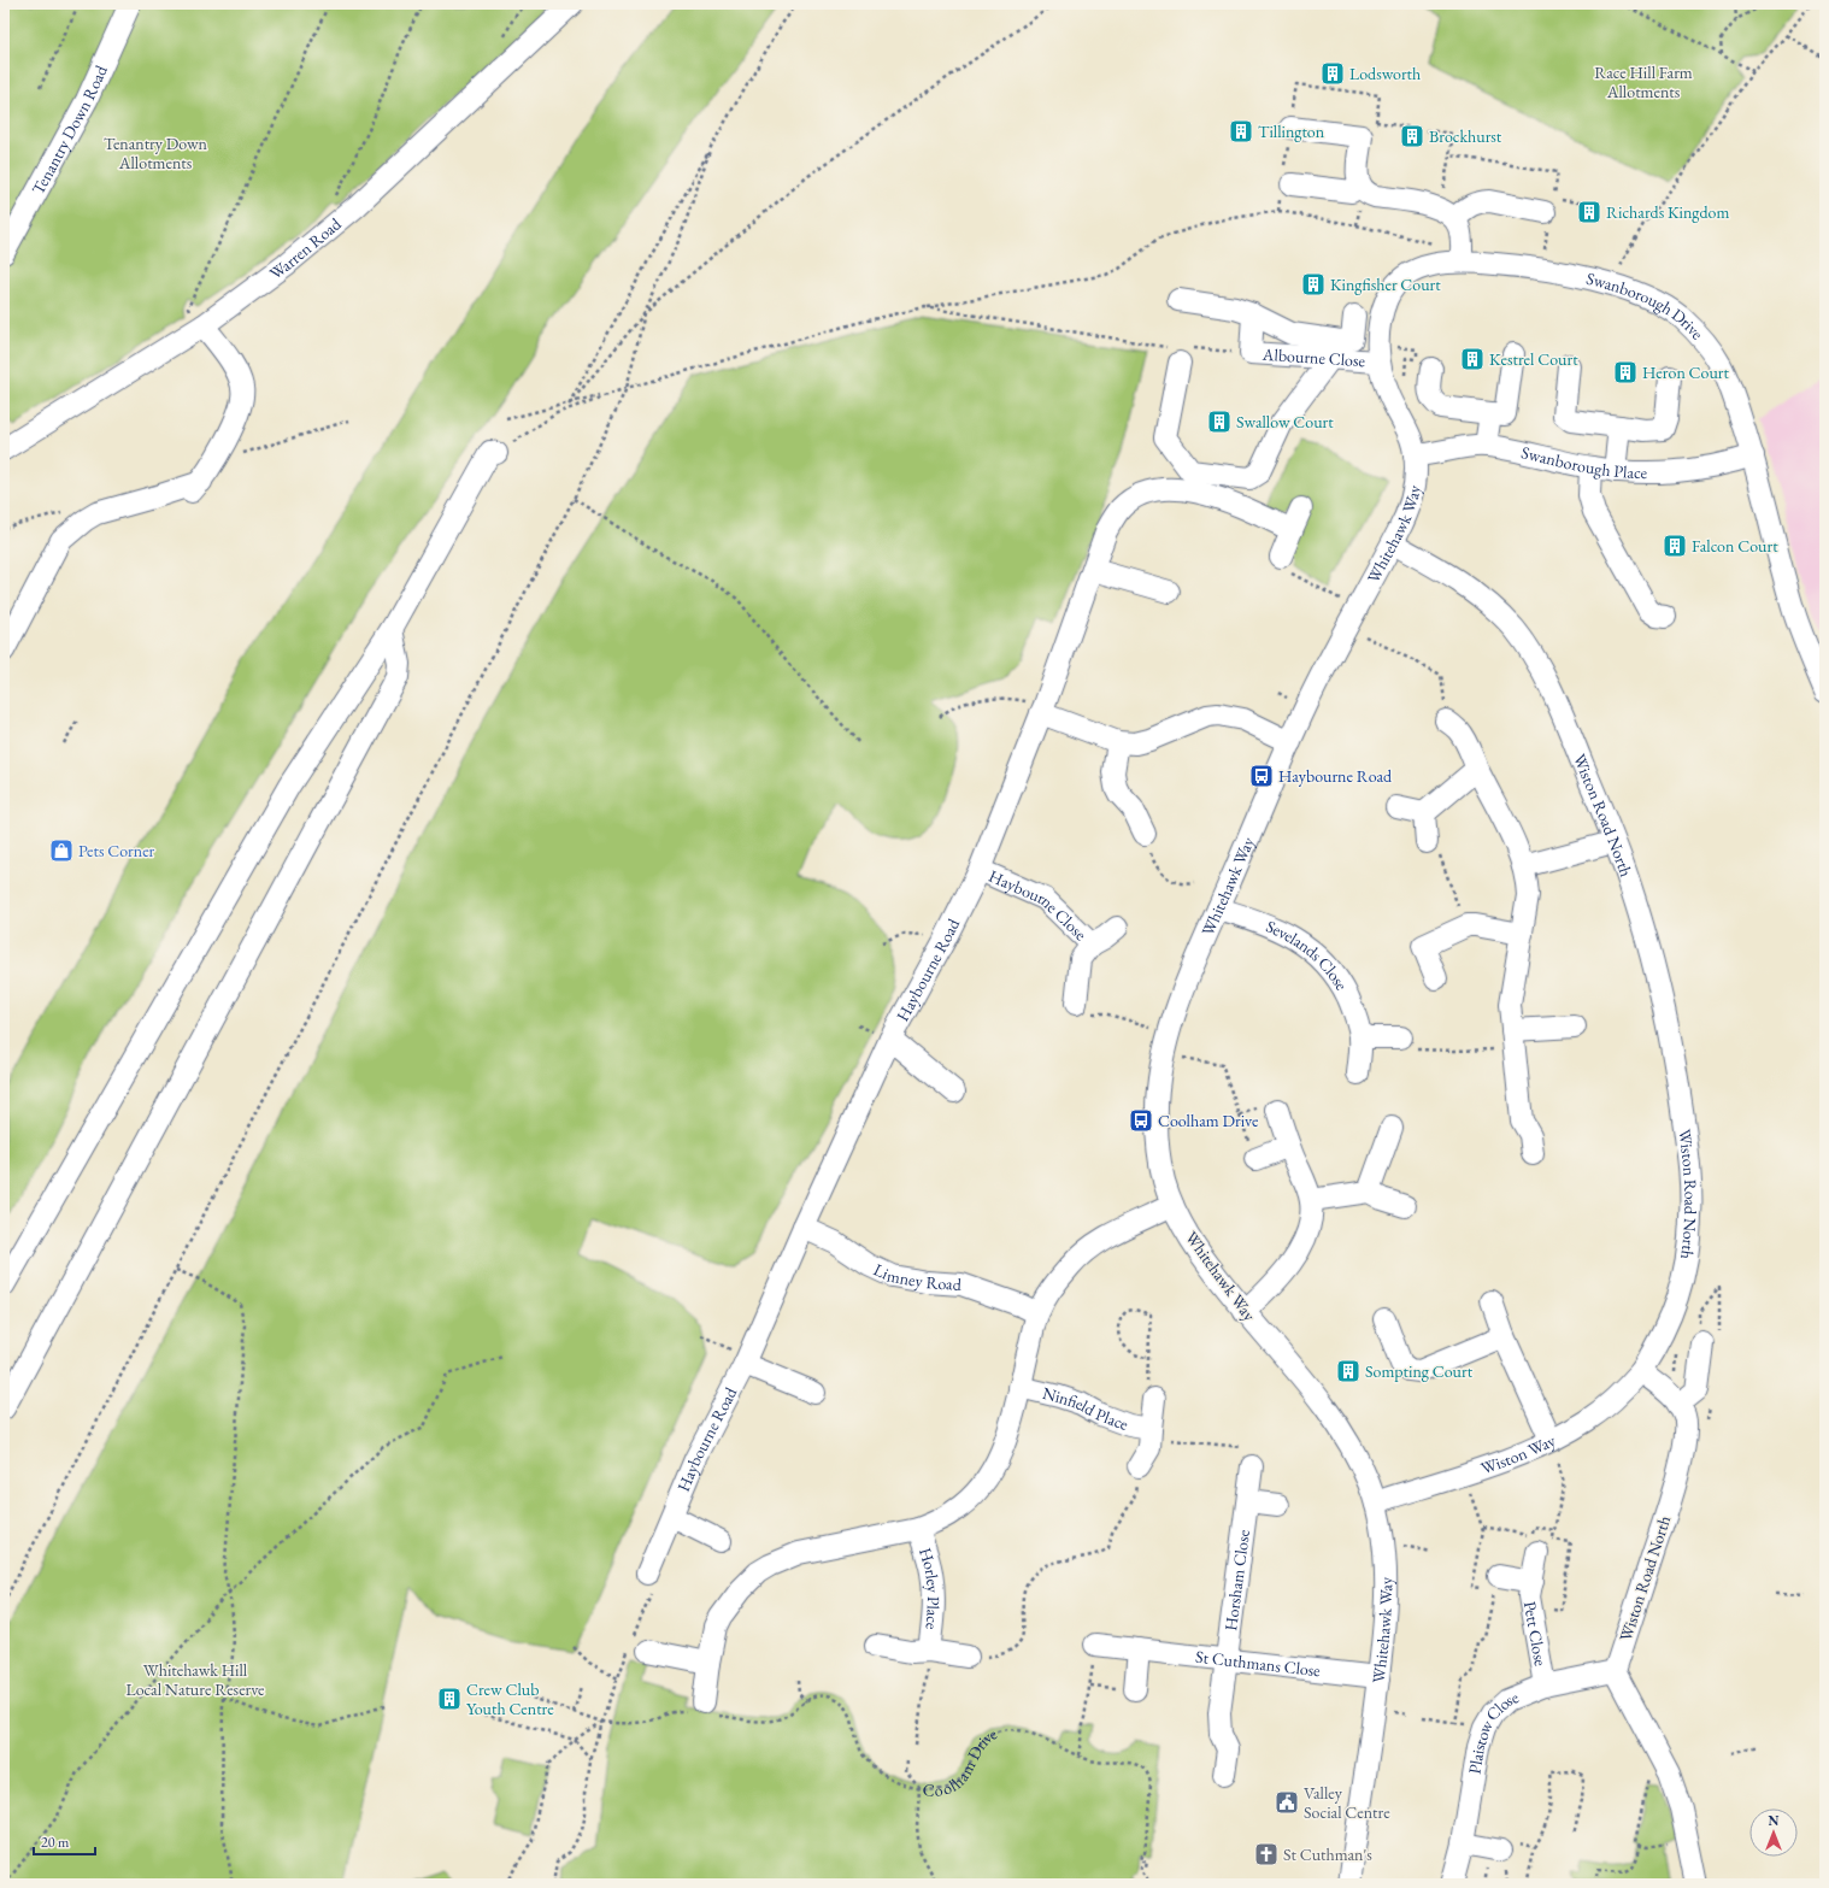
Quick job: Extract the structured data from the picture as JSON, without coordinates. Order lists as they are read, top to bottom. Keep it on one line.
{"streets":{"street":["Tenantry Down Road","Warren Road","Swanborough Drive","Albourne Close","Swanborough Place","Whitehawk Way","Wiston Road North","Haybourne Close","Sevelands Close","Haybourne Road","Limney Road","Ninfield Place","Wiston Way","Horsham Close","Horley Place","Pett Close","St Cuthmans Close","Plaistow Close"],"path":["Coolham Drive"]},"crossings":[["Swanborough Drive","Albourne Close"],["Swanborough Drive","Swanborough Place"],["Swanborough Drive","Whitehawk Way"],["Swanborough Place","Whitehawk Way"],["Whitehawk Way","Wiston Road North"],["Whitehawk Way","Sevelands Close"],["Whitehawk Way","Wiston Way"],["Whitehawk Way","St Cuthmans Close"],["Wiston Road North","Wiston Way"],["Wiston Road North","Plaistow Close"],["Haybourne Close","Haybourne Road"],["Haybourne Road","Limney Road"],["Horsham Close","St Cuthmans Close"],["Pett Close","Plaistow Close"]],"parks":["Race Hill Farm Allotments","Tenantry Down Allotments","Whitehawk Hill Local Nature Reserve"],"places":{"building":["Lodsworth","Tillington","Brockhurst","Richards Kingdom","Kingfisher Court","Kestrel Court","Heron Court","Swallow Court","Falcon Court","Sompting Court","Crew Club Youth Centre"],"bus stop":["Haybourne Road","Coolham Drive"],"shop":["Pets Corner"],"public building":["Valley Social Centre"],"church":["St Cuthman's"]},"scale_bar":"20 m","north":"top"}
